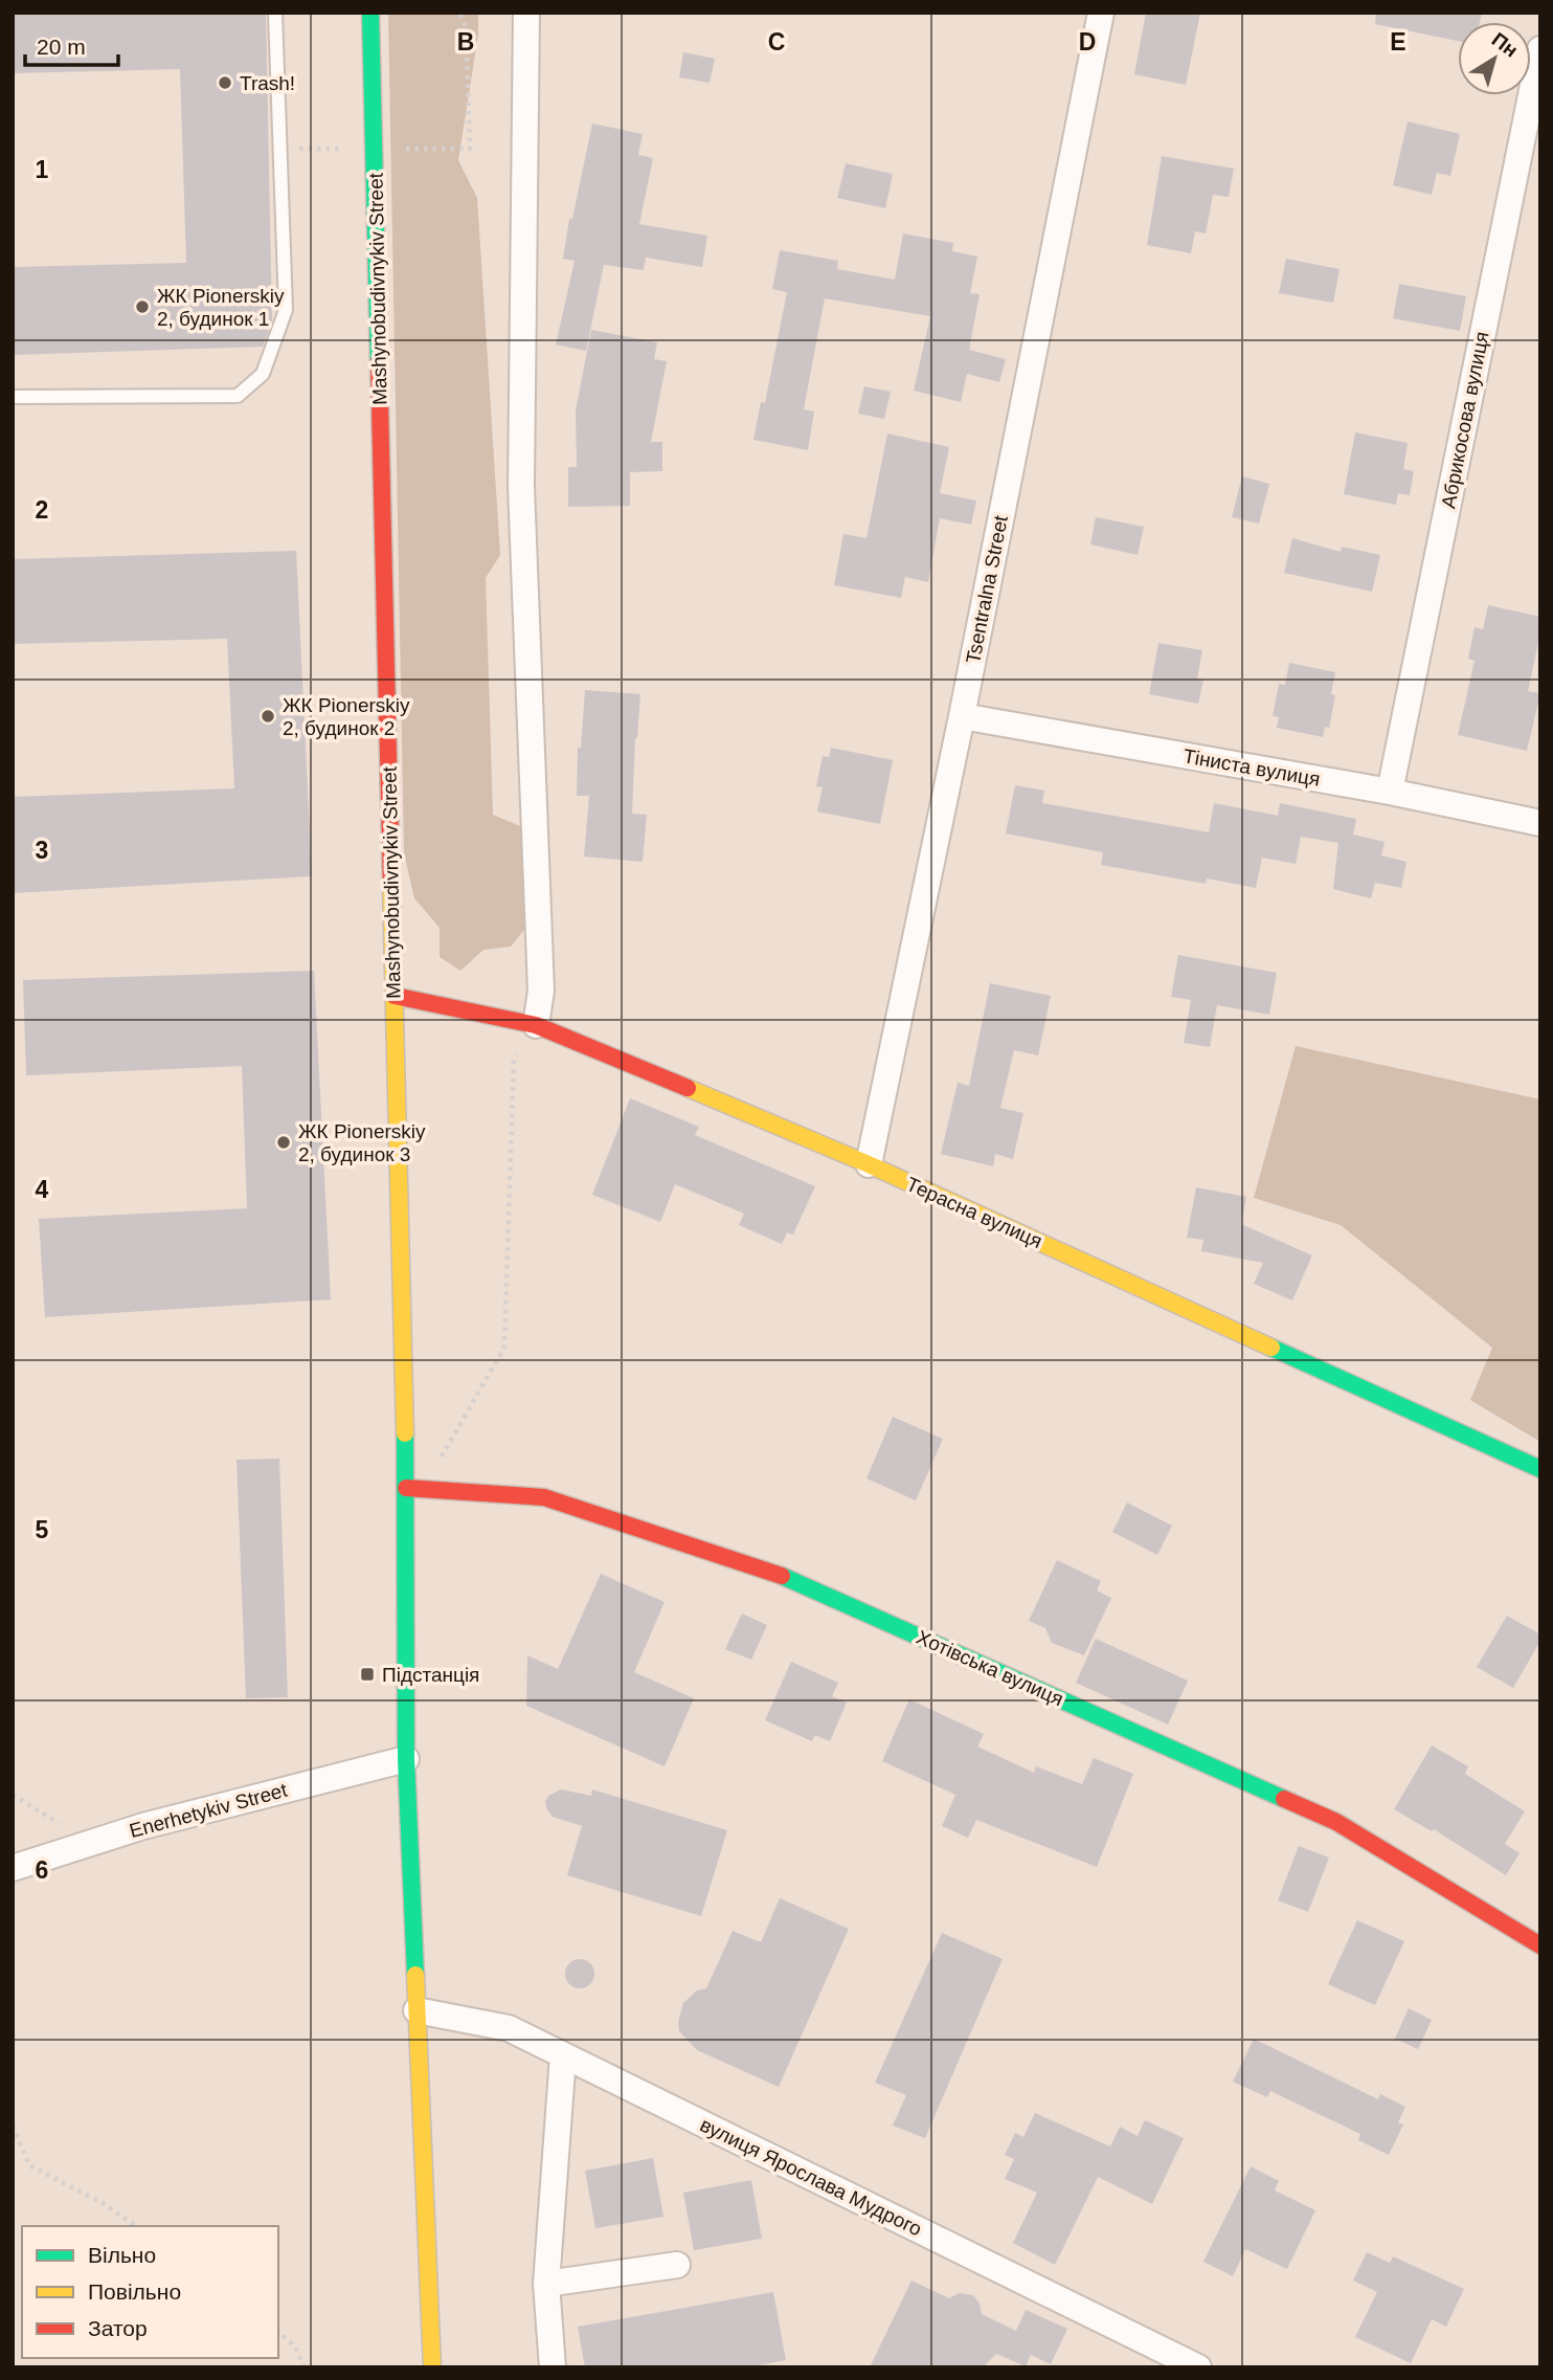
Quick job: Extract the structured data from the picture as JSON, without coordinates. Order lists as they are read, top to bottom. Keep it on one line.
{"streets":{"street":["Mashynobudivnykiv Street","Абрикосова вулиця","Tsentralna Street","Тіниста вулиця","Терасна вулиця","Хотівська вулиця","Enerhetykiv Street","вулиця Ярослава Мудрого"]},"crossings":[["Mashynobudivnykiv Street","Терасна вулиця"],["Mashynobudivnykiv Street","Хотівська вулиця"],["Mashynobudivnykiv Street","Enerhetykiv Street"],["Mashynobudivnykiv Street","вулиця Ярослава Мудрого"],["Абрикосова вулиця","Тіниста вулиця"],["Tsentralna Street","Тіниста вулиця"],["Tsentralna Street","Терасна вулиця"]],"places":{"other":["Trash!","ЖК Pionerskiy 2, будинок 1","ЖК Pionerskiy 2, будинок 2","ЖК Pionerskiy 2, будинок 3"],"transit":["Підстанція"]},"legend":["Вільно","Повільно","Затор"],"scale_bar":"20 m","north":"top right","grid":{"columns":["B","C","D","E"],"rows":["1","2","3","4","5","6"]}}
